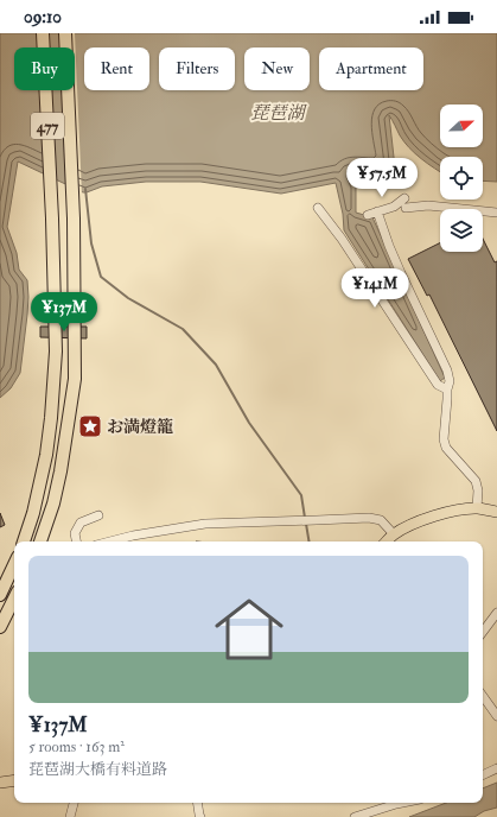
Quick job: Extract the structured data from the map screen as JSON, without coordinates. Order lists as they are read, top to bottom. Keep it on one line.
{"streets":{"highway":["477"]},"water":["琵琶湖"],"places":{"place":["お満燈籠"]},"north":"right","page":{"status":"09:10","chip":["Buy","Rent","Filters","New","Apartment"],"price":["¥57.5M","¥141M","¥137M"],"list":[{"name":"¥137M","note":"5 rooms · 163 m² · 琵琶湖大橋有料道路"}]}}
